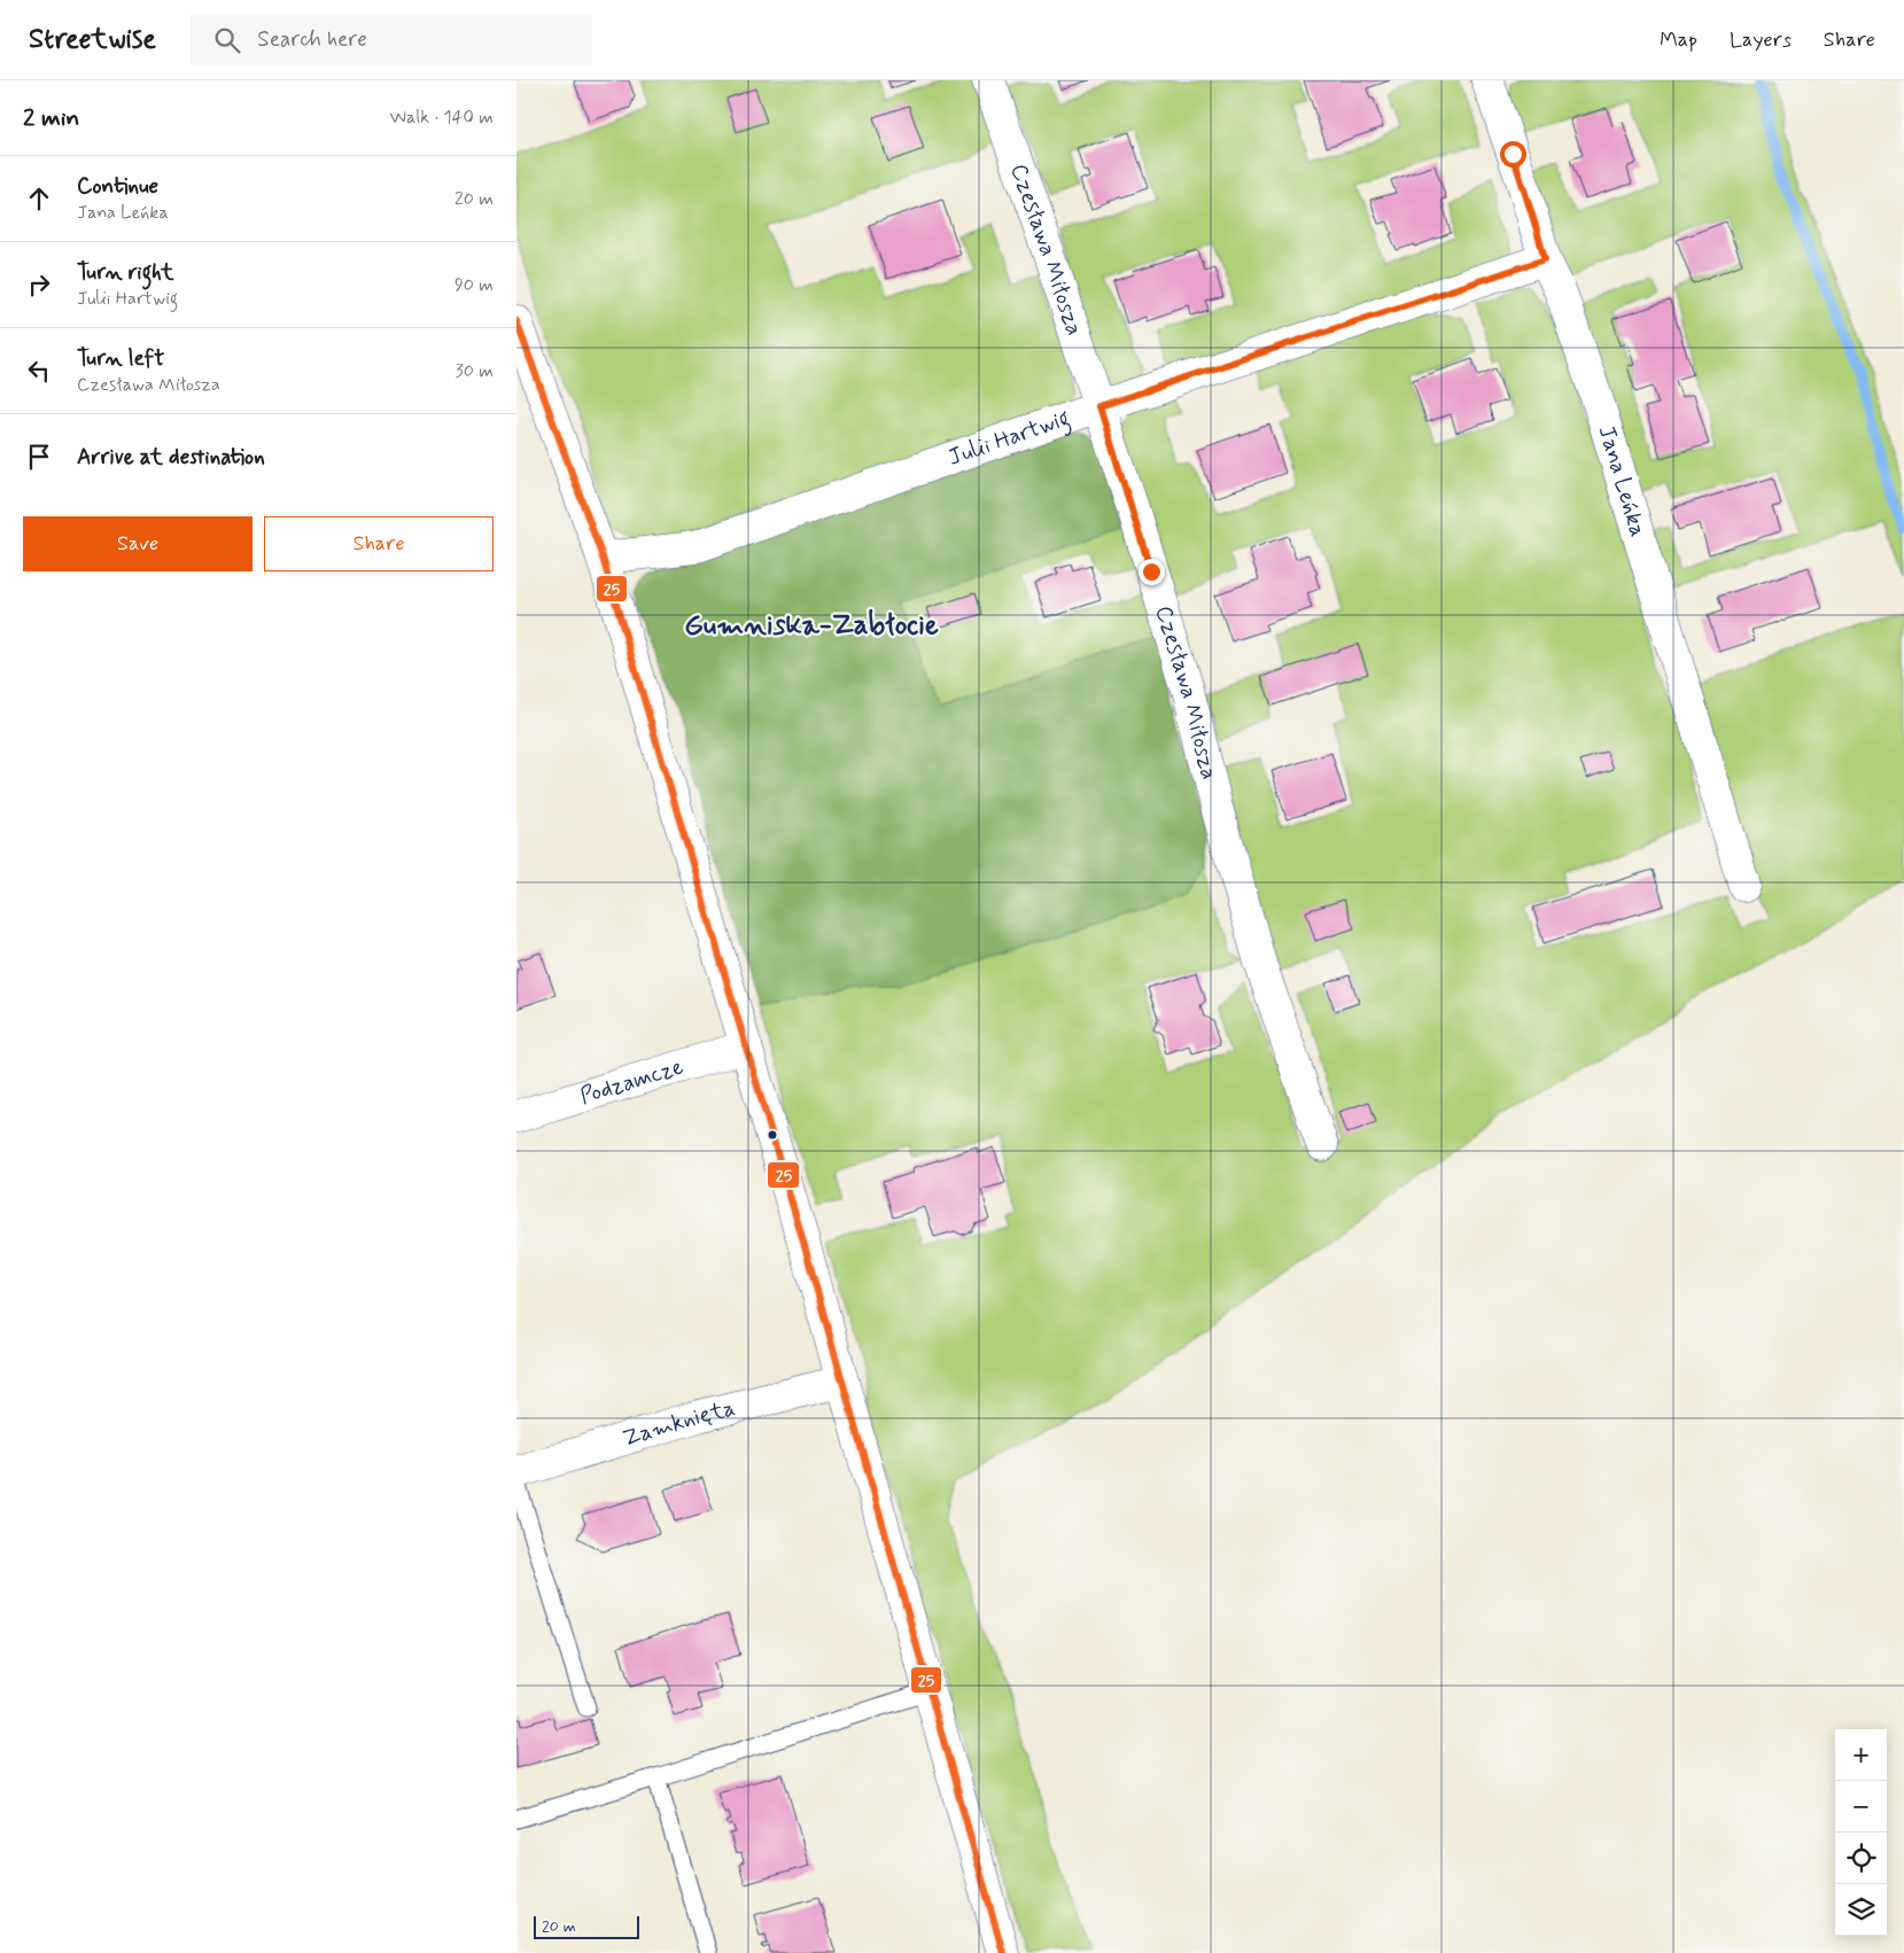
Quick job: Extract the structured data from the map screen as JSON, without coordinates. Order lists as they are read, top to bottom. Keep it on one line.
{"streets":{"street":["Czesława Miłosza","Julii Hartwig","Jana Leńka","Podzamcze","Zamknięta"]},"crossings":[["Czesława Miłosza","Julii Hartwig"],["Julii Hartwig","Jana Leńka"]],"districts":["Gumniska-Zabłocie"],"lines":["transit line 25"],"scale_bar":"20 m","page":{"header":"Streetwise","search":"Search here","nav":["Map","Layers","Share"],"heading":["2 min","Walk · 140 m"],"list":[["Continue","Jana Leńka","20 m"],["Turn right","Julii Hartwig","90 m"],["Turn left","Czesława Miłosza","30 m"],"Arrive at destination"],"buttons":["Save","Share"],"map_buttons":["+","−"],"scale":"20 m"}}
